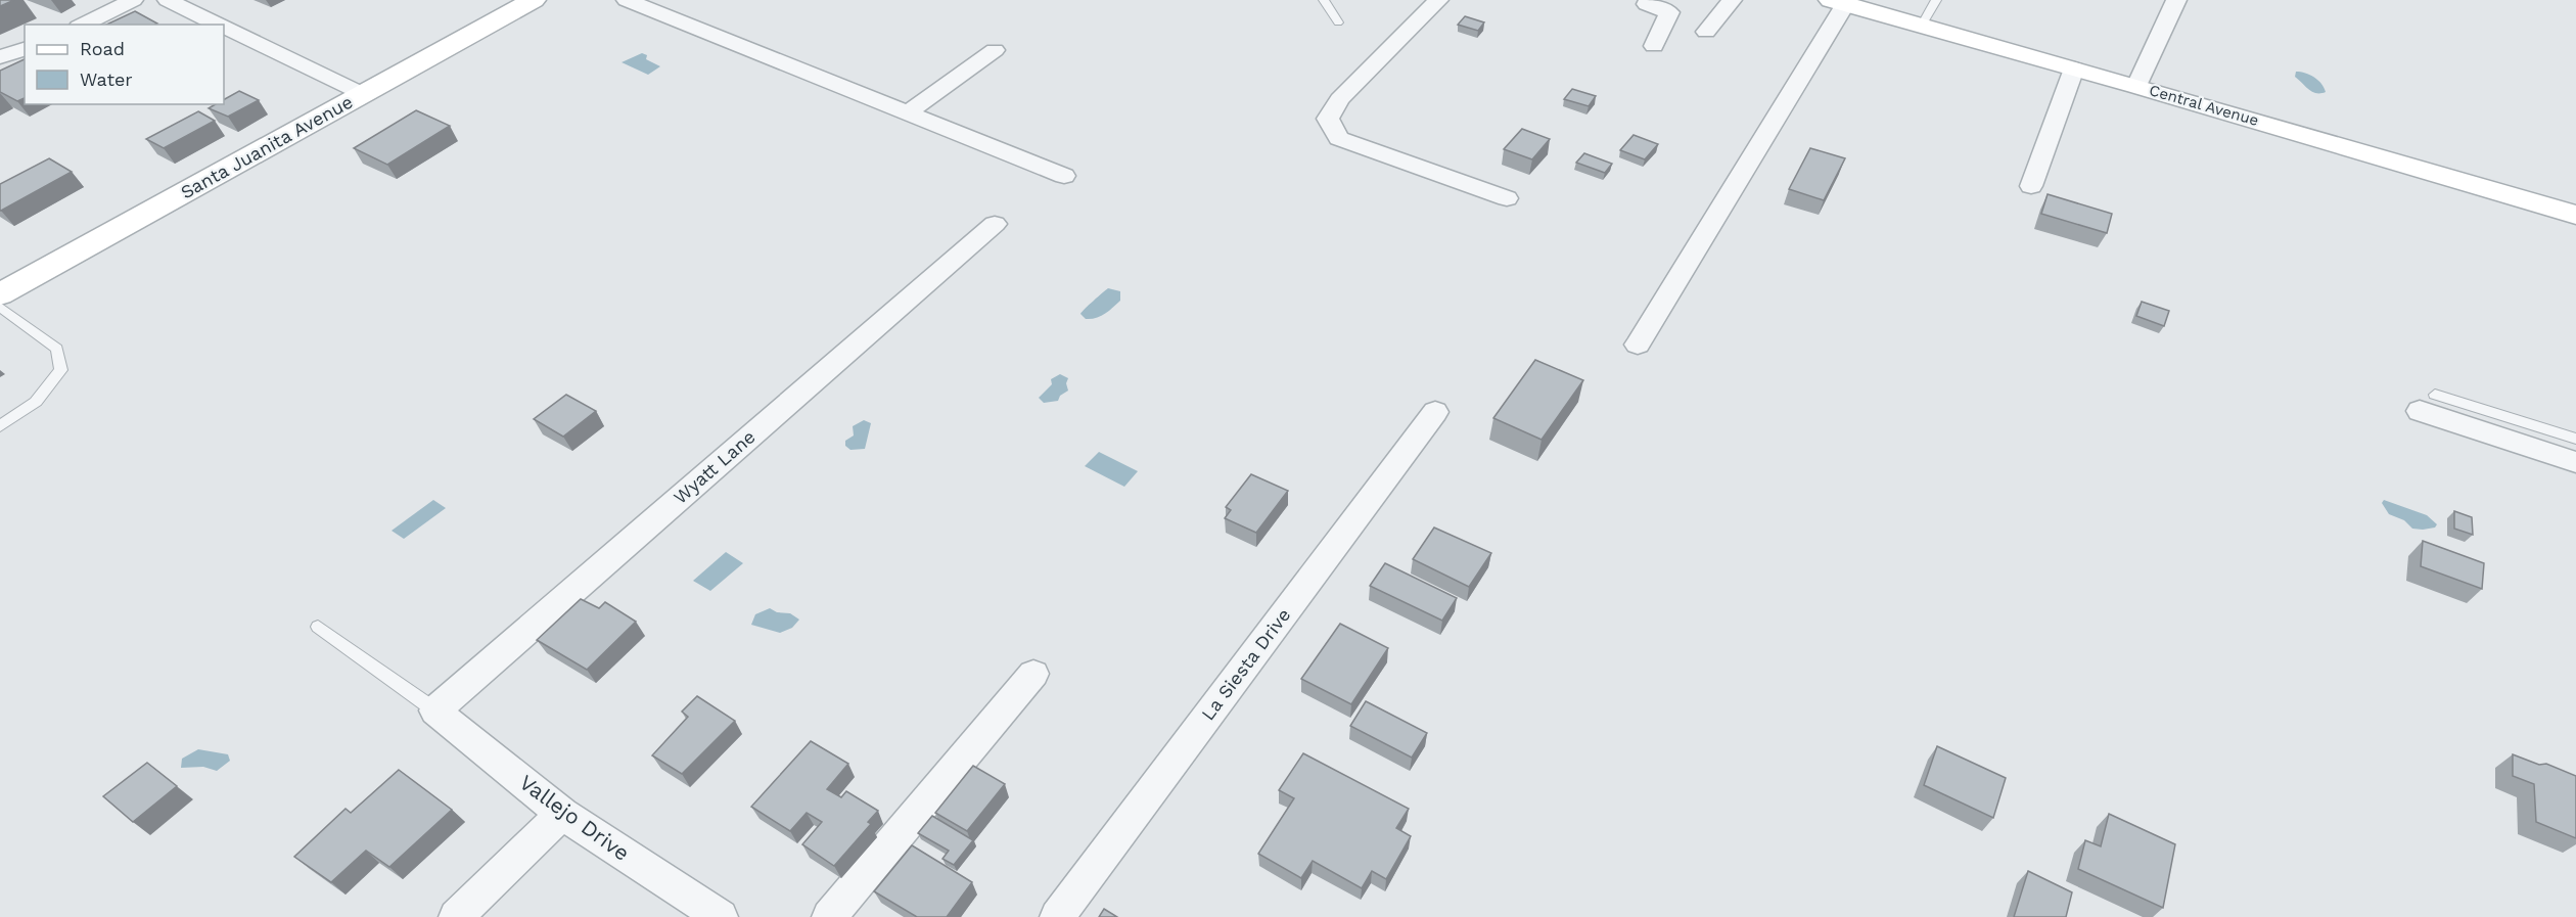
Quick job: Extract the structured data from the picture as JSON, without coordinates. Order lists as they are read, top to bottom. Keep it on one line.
{"streets":{"street":["Central Avenue","Santa Juanita Avenue","Wyatt Lane","La Siesta Drive","Vallejo Drive"]},"crossings":[["Wyatt Lane","Vallejo Drive"]],"legend":["Road","Water"]}
